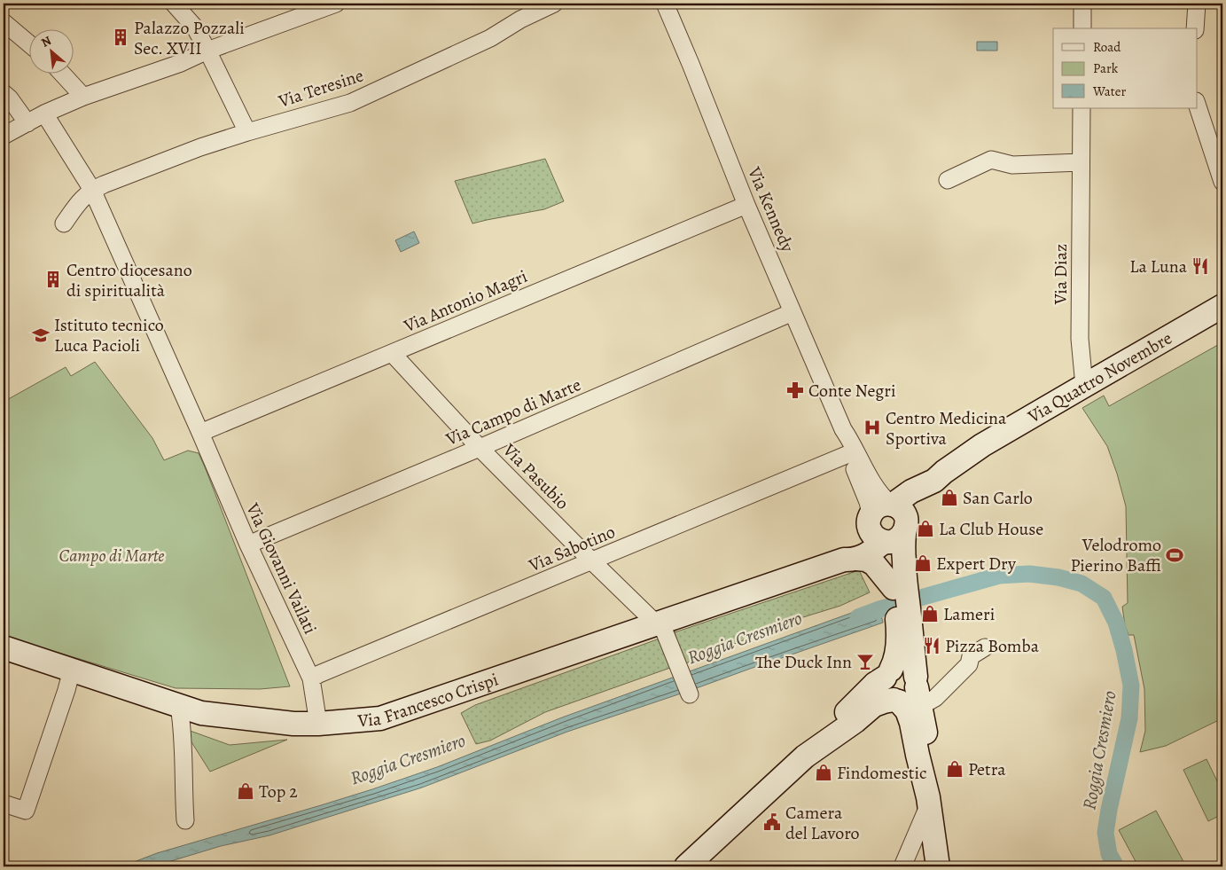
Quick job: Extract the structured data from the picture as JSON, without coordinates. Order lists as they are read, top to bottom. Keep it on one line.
{"streets":{"street":["Via Teresine","Via Kennedy","Via Diaz","Via Antonio Magri","Via Quattro Novembre","Via Campo di Marte","Via Pasubio","Via Sabotino","Via Giovanni Vailati","Via Francesco Crispi"]},"crossings":[["Via Teresine","Via Giovanni Vailati"],["Via Kennedy","Via Antonio Magri"],["Via Kennedy","Via Quattro Novembre"],["Via Kennedy","Via Campo di Marte"],["Via Kennedy","Via Sabotino"],["Via Diaz","Via Quattro Novembre"],["Via Antonio Magri","Via Pasubio"],["Via Antonio Magri","Via Giovanni Vailati"],["Via Campo di Marte","Via Pasubio"],["Via Campo di Marte","Via Giovanni Vailati"],["Via Pasubio","Via Sabotino"],["Via Pasubio","Via Francesco Crispi"],["Via Sabotino","Via Giovanni Vailati"],["Via Giovanni Vailati","Via Francesco Crispi"]],"water":["Roggia Cresmiero"],"parks":["Campo di Marte"],"places":{"building":["Palazzo Pozzali Sec. XVII","Centro diocesano di spiritualità"],"restaurant":["La Luna","Pizza Bomba"],"school or university":["Istituto tecnico Luca Pacioli"],"pharmacy":["Conte Negri"],"hospital":["Centro Medicina Sportiva"],"shop":["San Carlo","La Club House","Expert Dry","Lameri","Petra","Findomestic","Top 2"],"sports":["Velodromo Pierino Baffi"],"bar":["The Duck Inn"],"public building":["Camera del Lavoro"]},"legend":["Road","Park","Water"],"north":"top left"}
